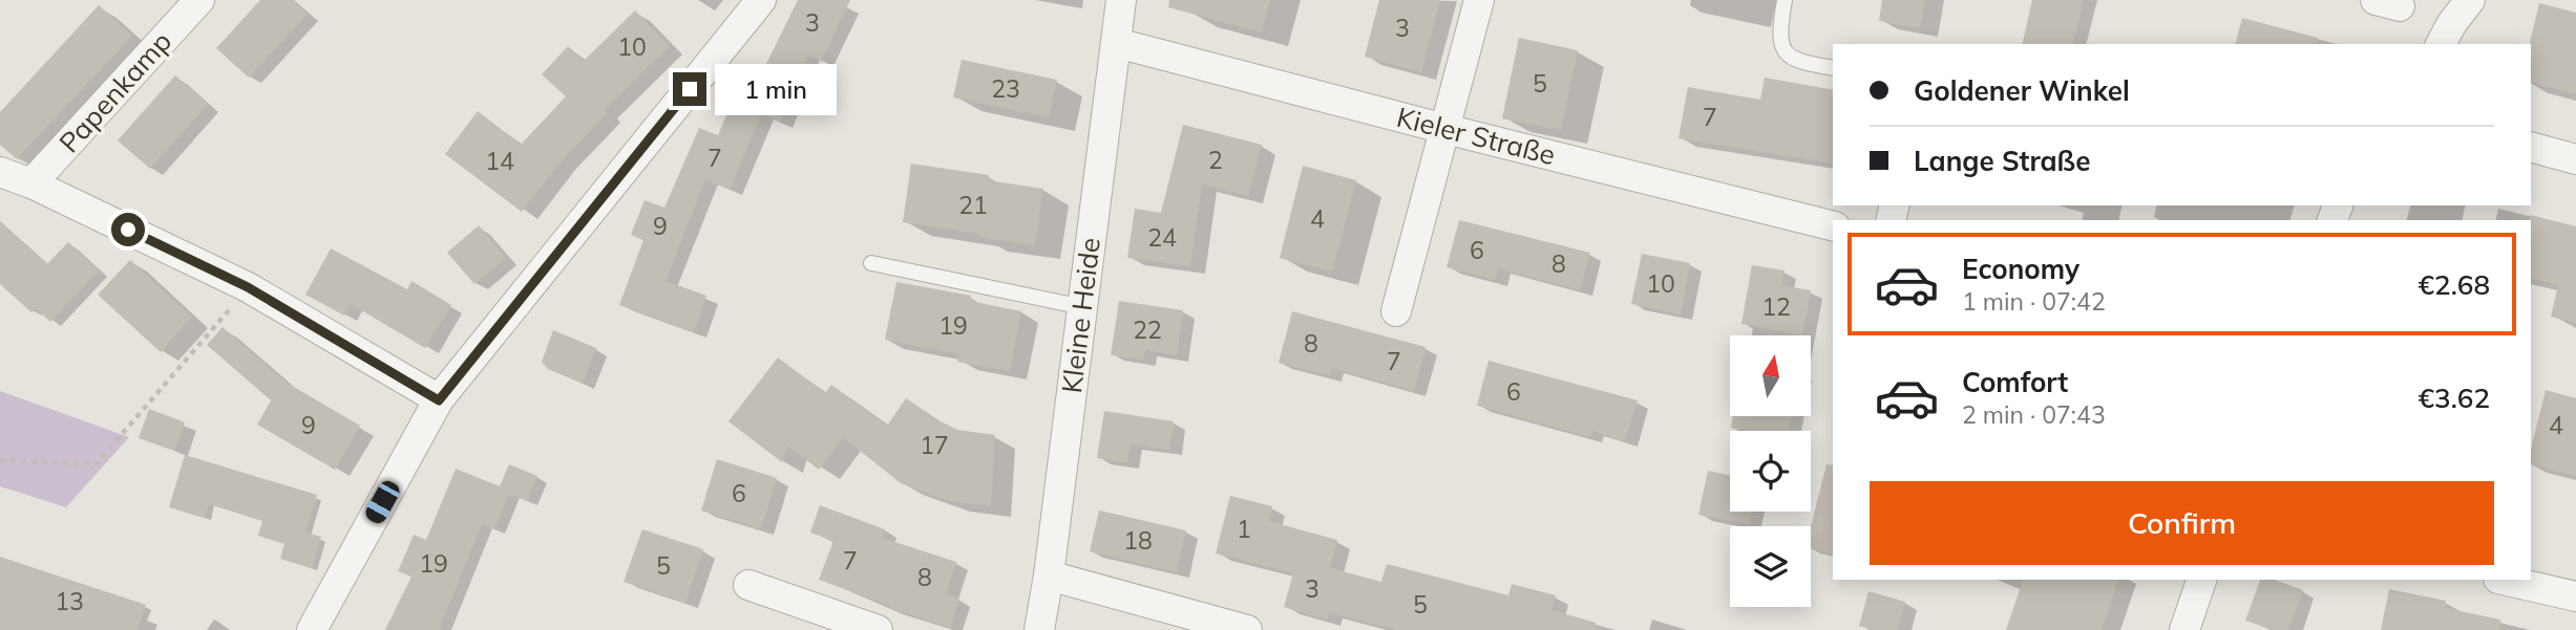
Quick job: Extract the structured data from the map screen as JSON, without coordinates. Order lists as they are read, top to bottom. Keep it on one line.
{"streets":{"street":["Papenkamp","Kieler Straße","Kleine Heide"]},"crossings":[["Kieler Straße","Kleine Heide"]],"house_numbers":["3","3","10","5","23","7","7","2","14","21","4","9","24","6","8","10","12","19","22","8","7","6","9","4","17","6","1","18","7","19","5","8","3","13","5"],"north":"top","page":{"banner":["Goldener Winkel","Lange Straße"],"bubble":"1 min","list":[{"name":"Economy","note":"1 min · 07:42","value":"€2.68"},{"name":"Comfort","note":"2 min · 07:43","value":"€3.62"}],"buttons":"Confirm"}}
